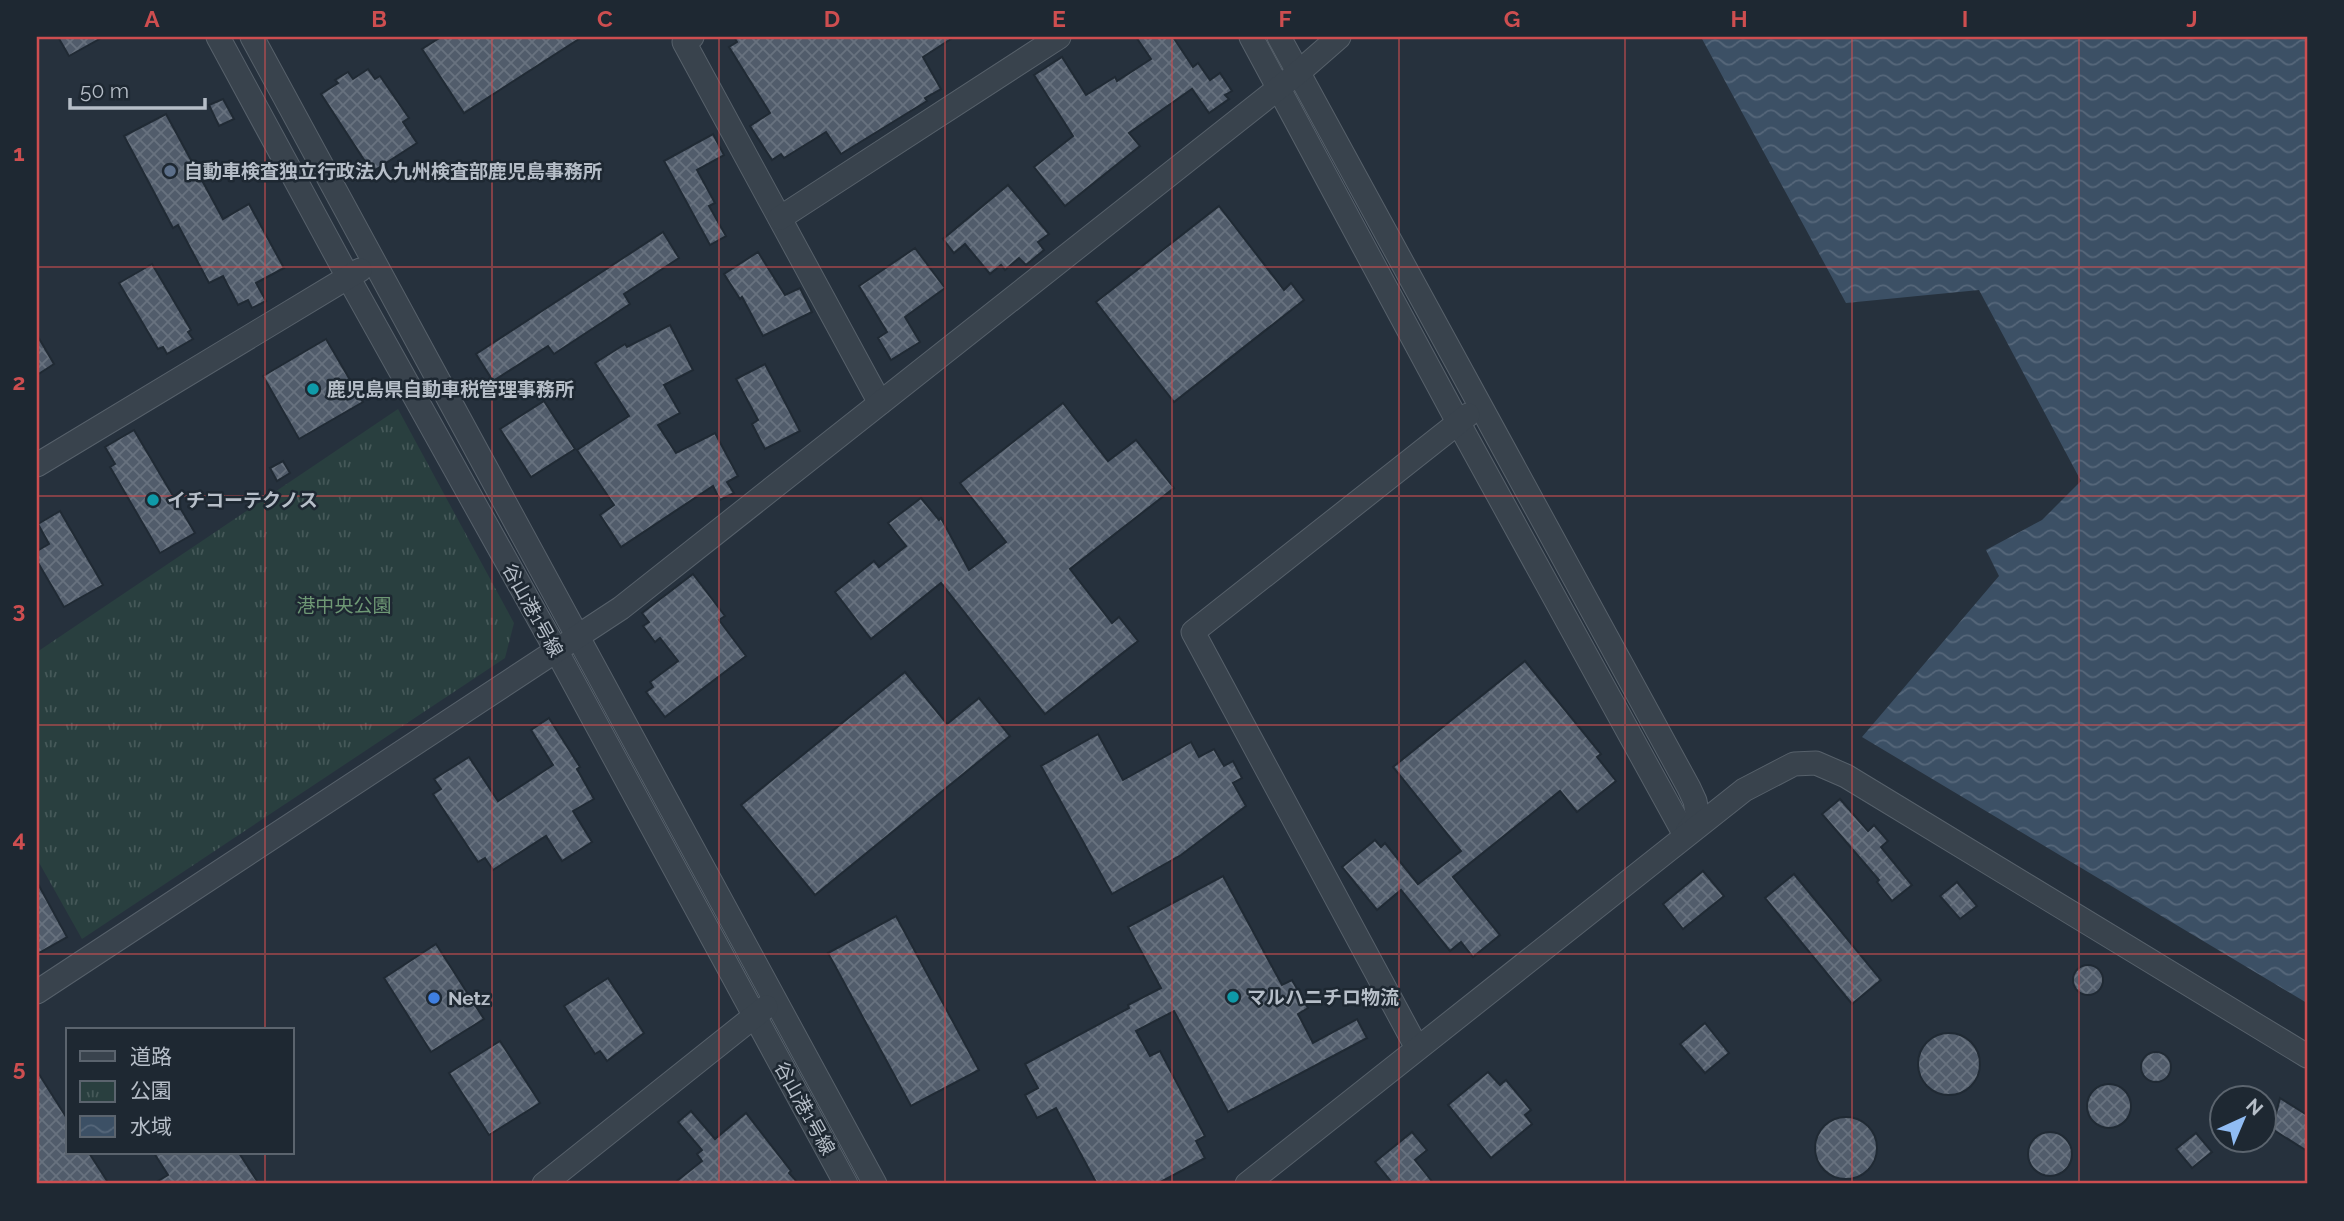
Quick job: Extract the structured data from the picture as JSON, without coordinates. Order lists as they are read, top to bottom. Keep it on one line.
{"streets":{"street":["谷山港1号線"]},"parks":["港中央公園"],"places":["自動車検査独立行政法人九州検査部鹿児島事務所","鹿児島県自動車税管理事務所","イチコーテクノス","マルハニチロ物流","Netz"],"legend":["道路","公園","水域"],"scale_bar":"50 m","north":"top right","grid":{"columns":["A","B","C","D","E","F","G","H","I","J"],"rows":["1","2","3","4","5"]}}
